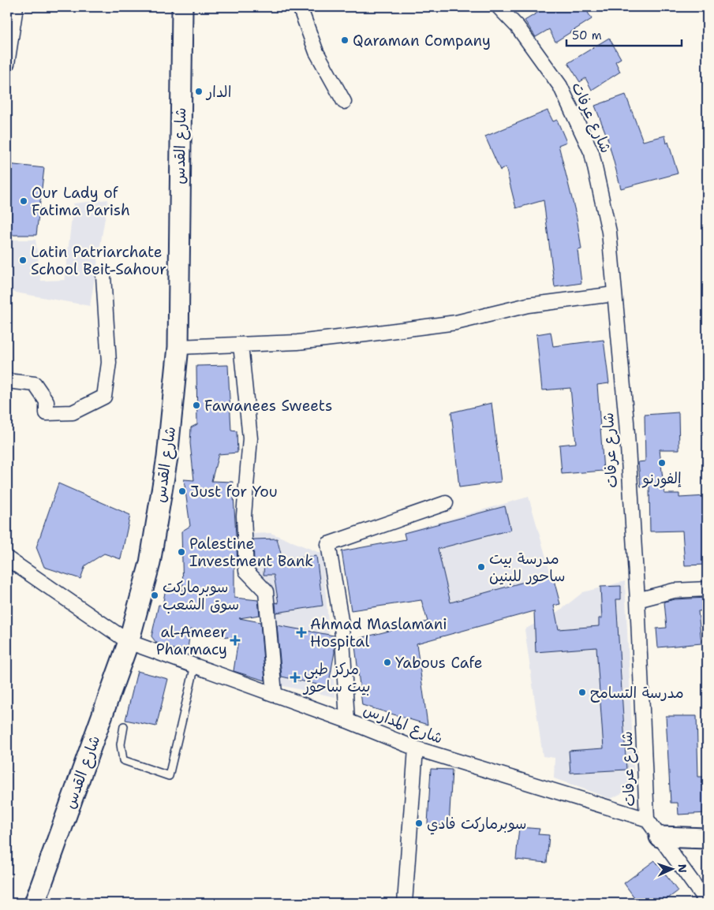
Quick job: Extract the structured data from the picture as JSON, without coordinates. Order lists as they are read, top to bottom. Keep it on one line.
{"streets":{"main road":["شارع القدس"],"street":["شارع عرفات","شارع المدارس"]},"crossings":[["شارع عرفات","شارع المدارس"],["شارع القدس","شارع المدارس"]],"places":{"other":["Qaraman Company","الدار","Our Lady of Fatima Parish","Latin Patriarchate School Beit-Sahour","Fawanees Sweets","إلفورنو","Just for You","Palestine Investment Bank","مدرسة بيت ساحور للبنين","سوبرماركت سوق الشعب","Yabous Cafe","مدرسة التسامح","سوبرماركت فادي"],"health":["Ahmad Maslamani Hospital","al-Ameer Pharmacy","مركز طبي بيت ساحور"]},"scale_bar":"50 m","north":"right"}
